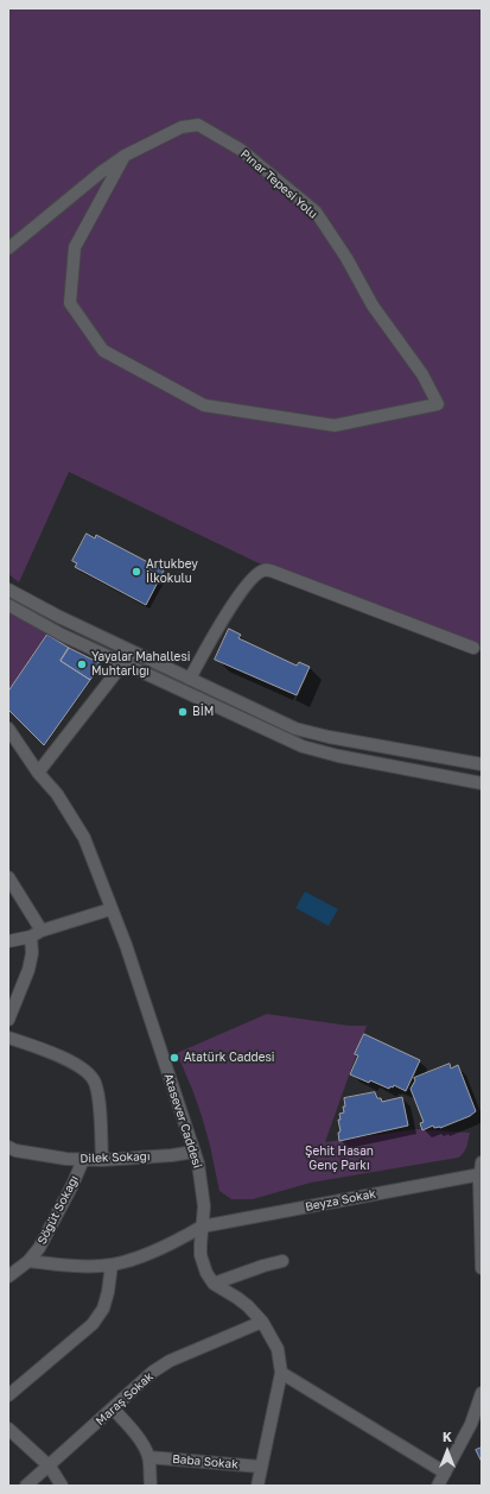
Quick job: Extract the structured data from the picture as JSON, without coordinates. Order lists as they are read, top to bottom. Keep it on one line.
{"streets":{"street":["Pınar Tepesi Yolu","Atasever Caddesi","Dilek Sokağı","Beyza Sokak","Söğüt Sokağı","Maraş Sokak","Baba Sokak"]},"crossings":[["Atasever Caddesi","Dilek Sokağı"],["Atasever Caddesi","Beyza Sokak"],["Dilek Sokağı","Söğüt Sokağı"],["Beyza Sokak","Söğüt Sokağı"]],"parks":["Şehit Hasan Genç Parkı"],"places":["Artukbey İlkokulu","Yayalar Mahallesi Muhtarlığı","BİM","Atatürk Caddesi̇"],"north":"top"}
